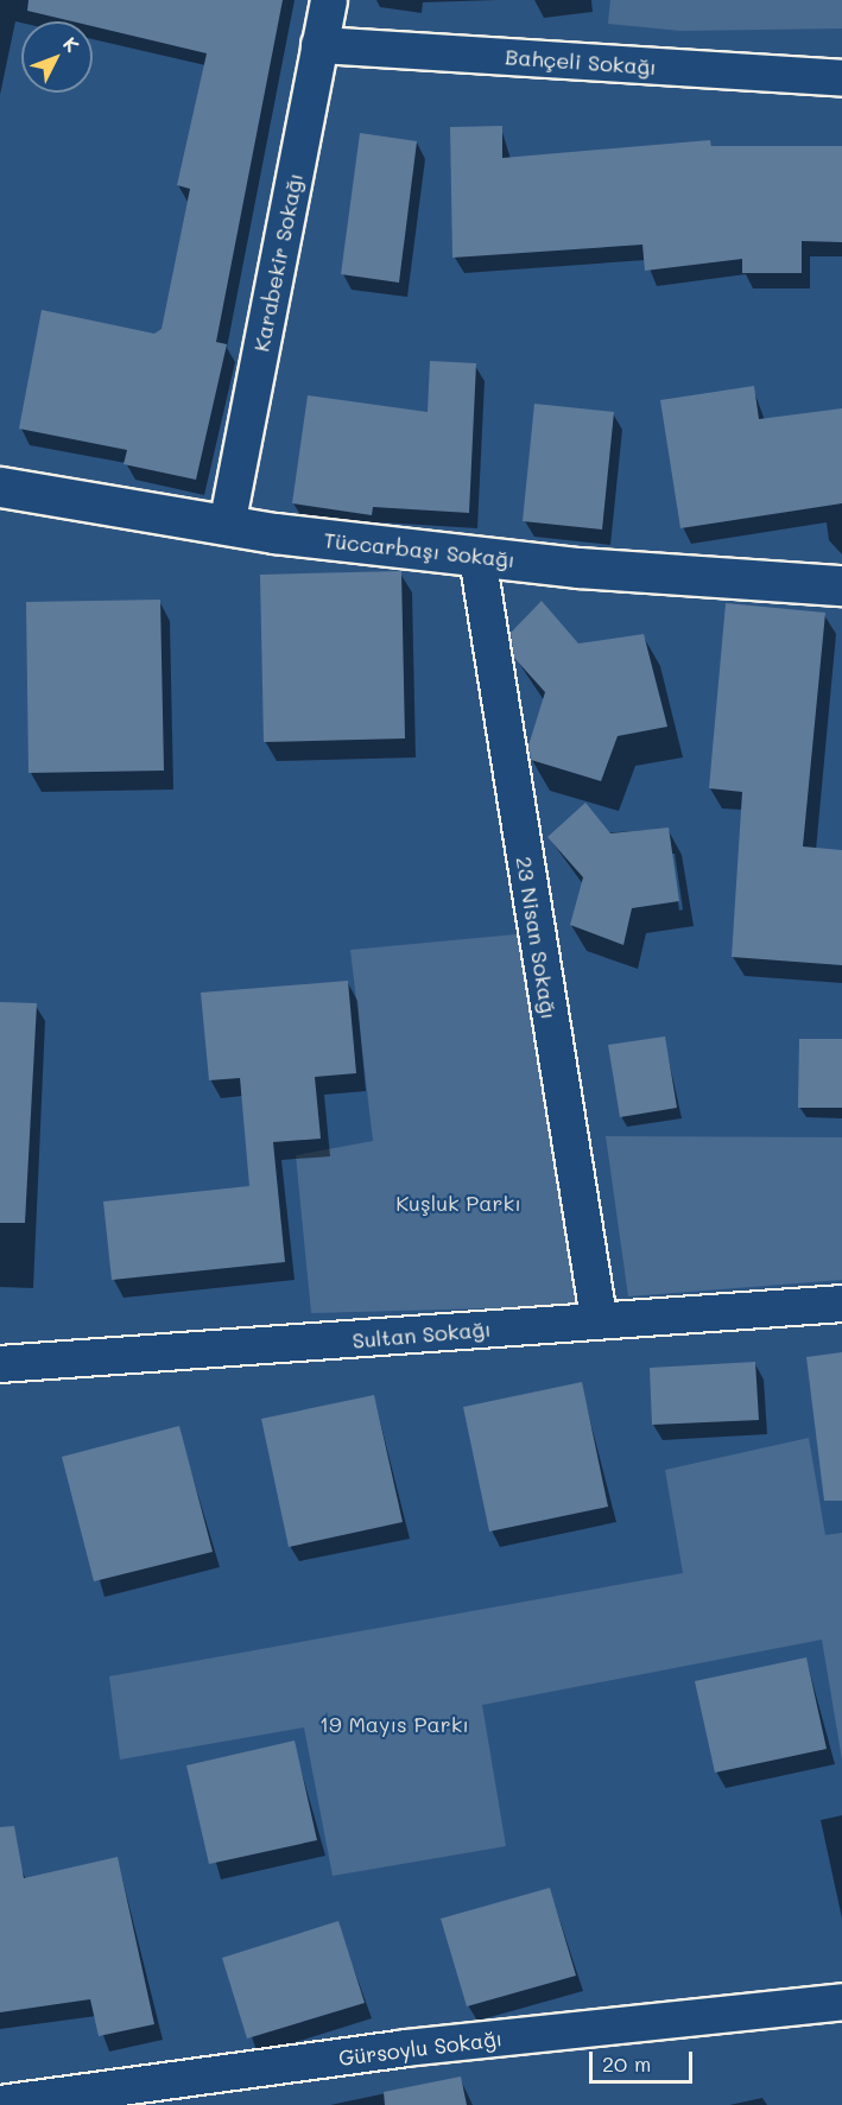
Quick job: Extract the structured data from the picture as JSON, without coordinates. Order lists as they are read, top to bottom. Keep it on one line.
{"streets":{"street":["Bahçeli Sokağı","Karabekir Sokağı","Tüccarbaşı Sokağı","23 Nisan Sokağı","Sultan Sokağı","Gürsoylu Sokağı"]},"crossings":[["Bahçeli Sokağı","Karabekir Sokağı"],["Karabekir Sokağı","Tüccarbaşı Sokağı"],["Tüccarbaşı Sokağı","23 Nisan Sokağı"],["23 Nisan Sokağı","Sultan Sokağı"]],"parks":["Kuşluk Parkı","19 Mayıs Parkı"],"scale_bar":"20 m","north":"top right"}
